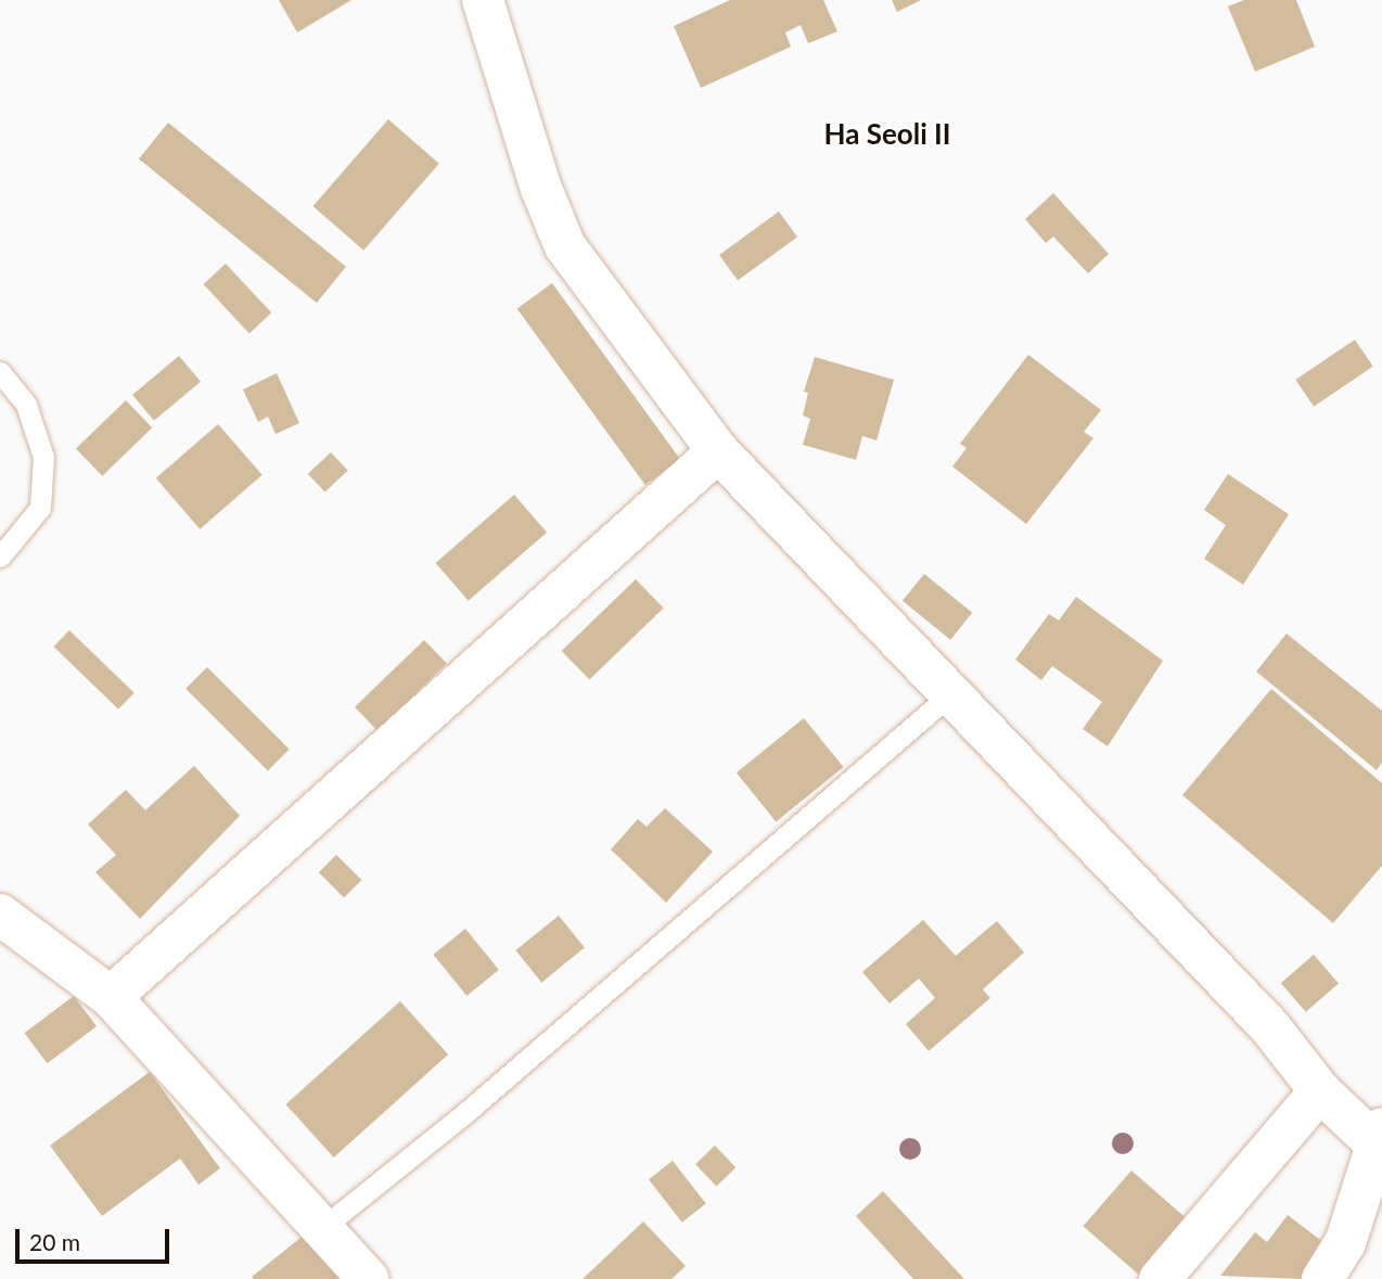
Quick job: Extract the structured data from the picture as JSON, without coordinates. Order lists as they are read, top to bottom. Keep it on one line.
{"districts":["Ha Seoli II"],"scale_bar":"20 m"}
